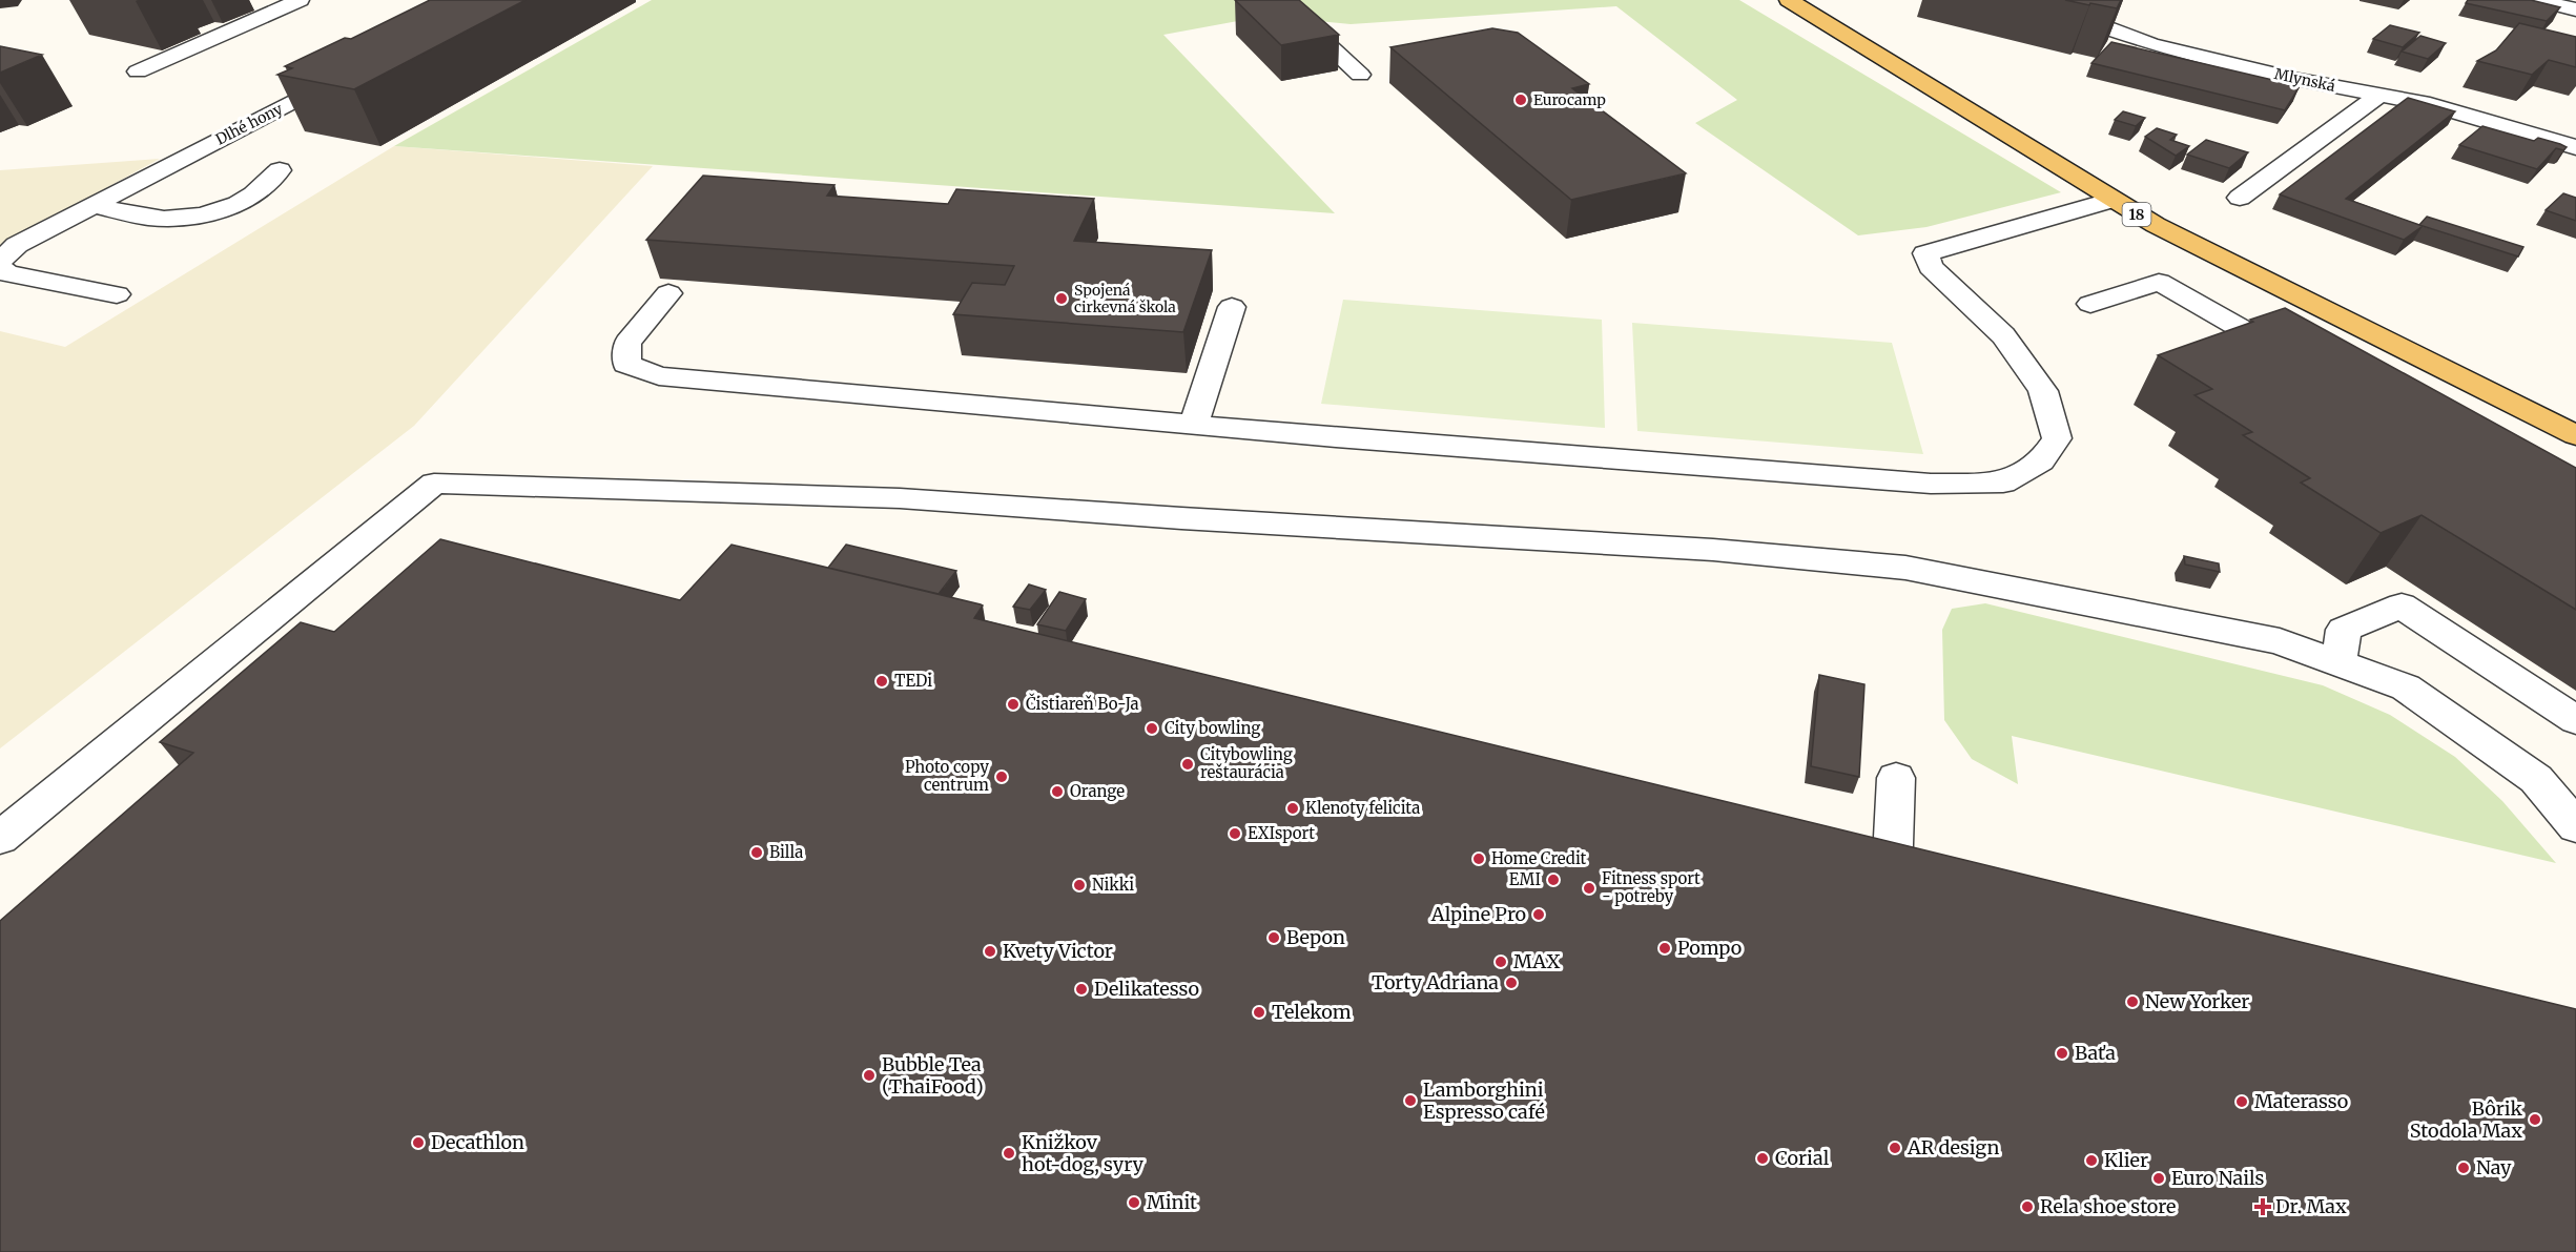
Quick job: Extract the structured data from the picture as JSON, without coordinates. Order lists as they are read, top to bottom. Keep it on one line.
{"streets":{"main road":["18"],"street":["Mlynská","Dlhé hony"]},"places":{"other":["Eurocamp","Spojená cirkevná škola","TEDi","Čistiareň Bo-Ja","City bowling","Citybowling reštaurácia","Photo copy centrum","Orange","Klenoty felicita","EXIsport","Billa","Home Credit","EMI","Nikki","Fitness sport - potreby","Alpine Pro","Bepon","Pompo","Kvety Victor","MAX","Torty Adriana","Delikatesso","New Yorker","Telekom","Baťa","Bubble Tea (ThaiFood)","Lamborghini Espresso café","Materasso","Bôrik Stodola Max","Decathlon","AR design","Knižkov hot-dog, syry","Corial","Klier","Nay","Euro Nails","Minit","Rela shoe store"],"health":["Dr. Max"]}}
